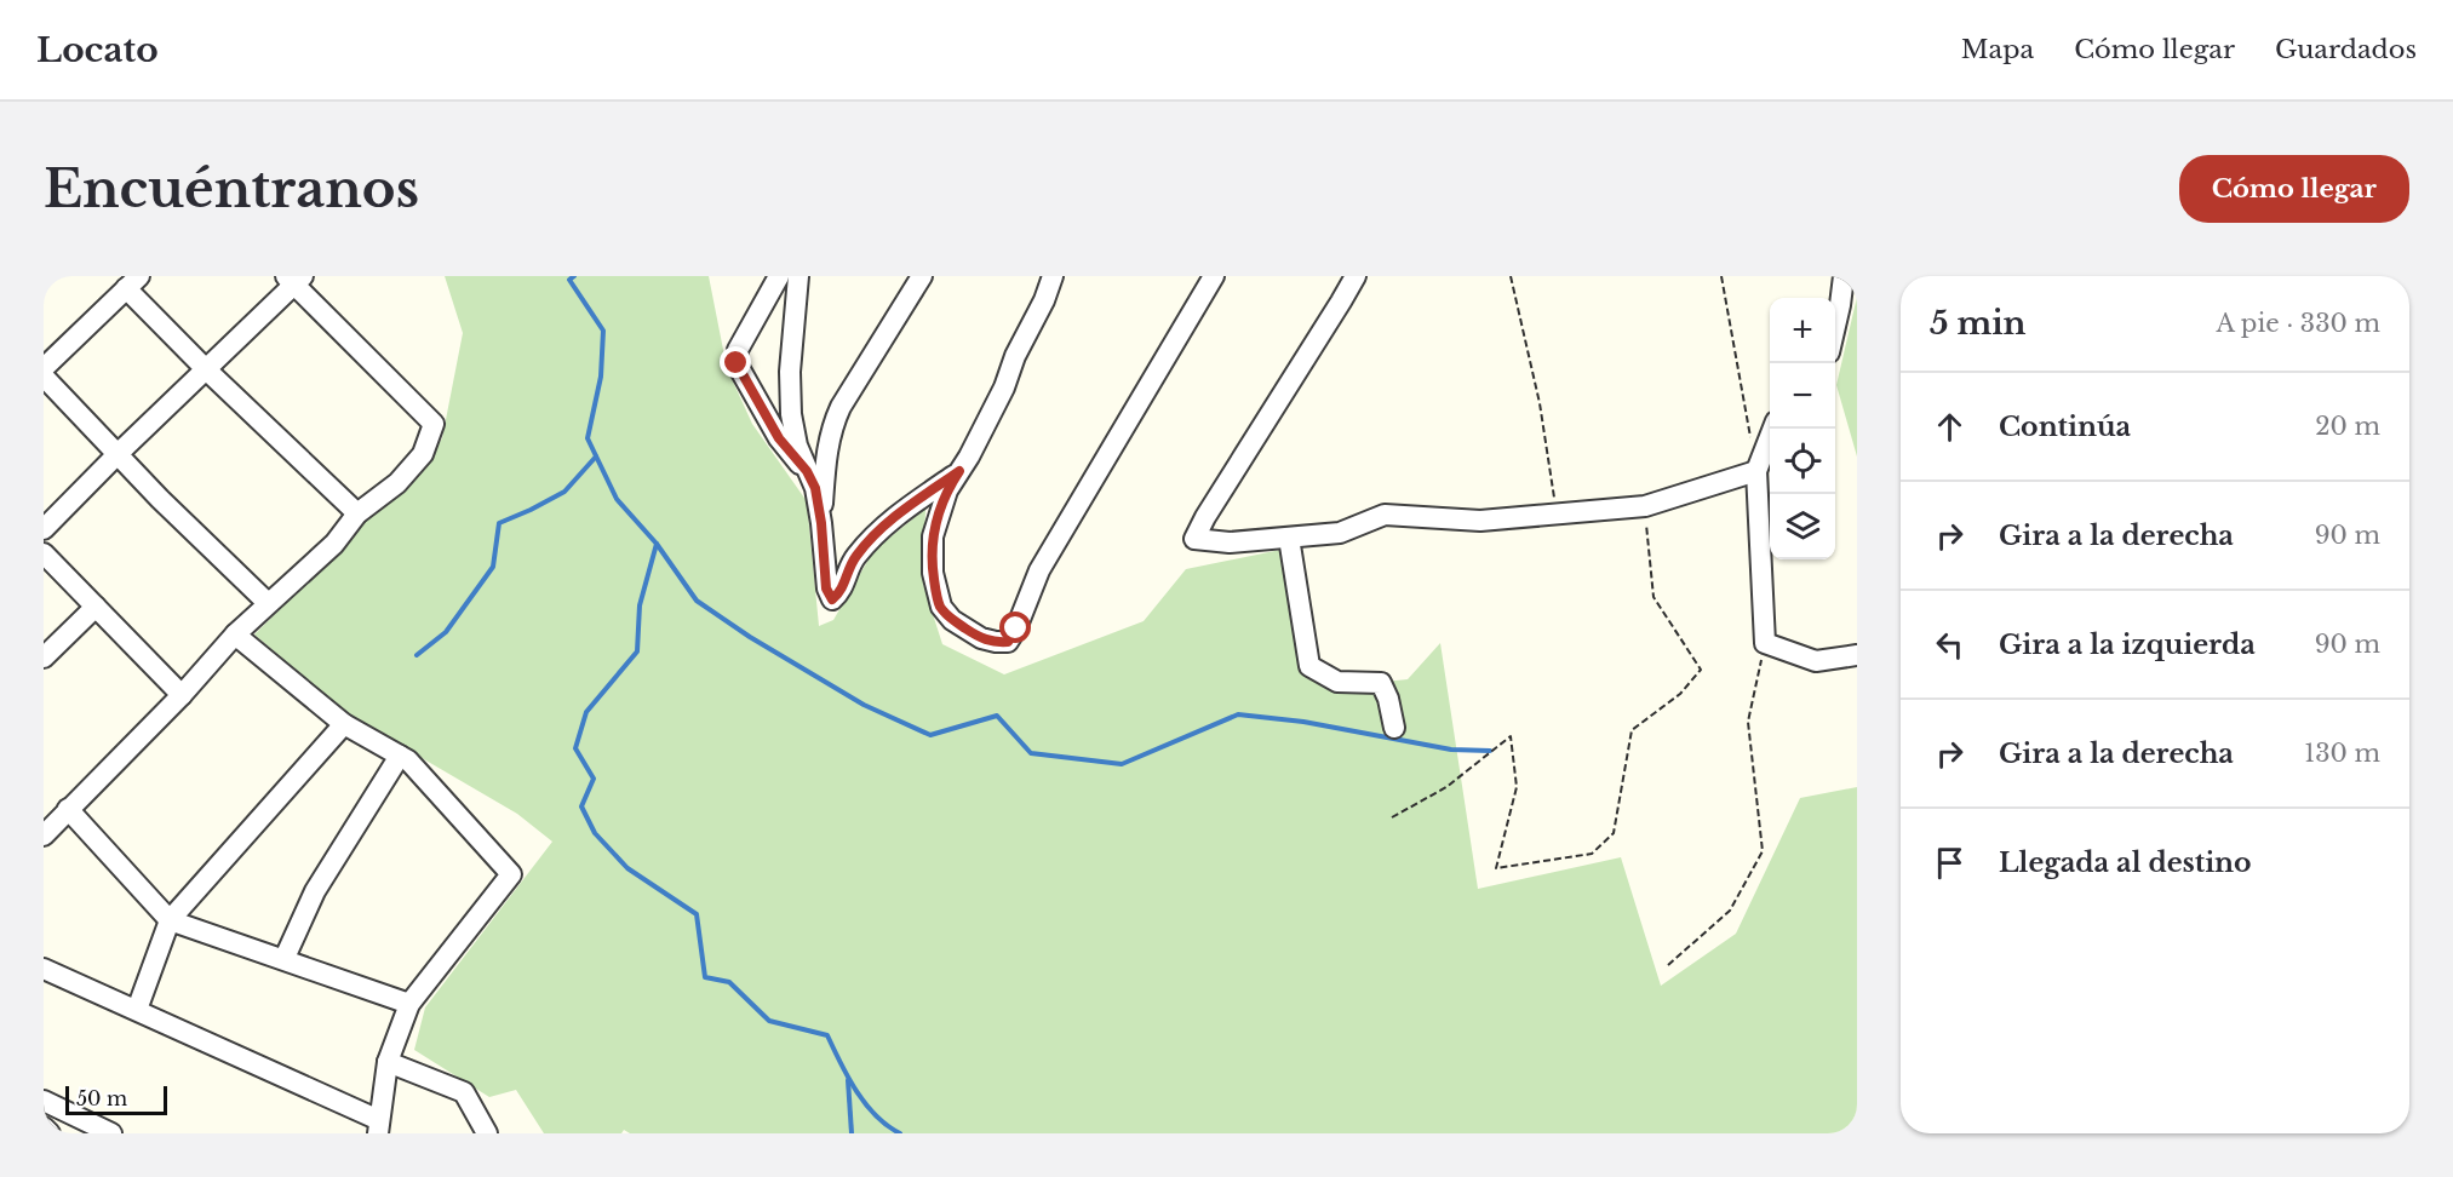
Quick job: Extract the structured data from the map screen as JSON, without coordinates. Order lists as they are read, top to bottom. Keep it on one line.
{"scale_bar":"50 m","page":{"header":"Locato","nav":["Mapa","Cómo llegar","Guardados"],"buttons":"Cómo llegar","title":"Encuéntranos","heading":["5 min","A pie · 330 m"],"map_buttons":["+","−"],"list":[["Continúa","20 m"],["Gira a la derecha","90 m"],["Gira a la izquierda","90 m"],["Gira a la derecha","130 m"],"Llegada al destino"],"scale":"50 m"}}
